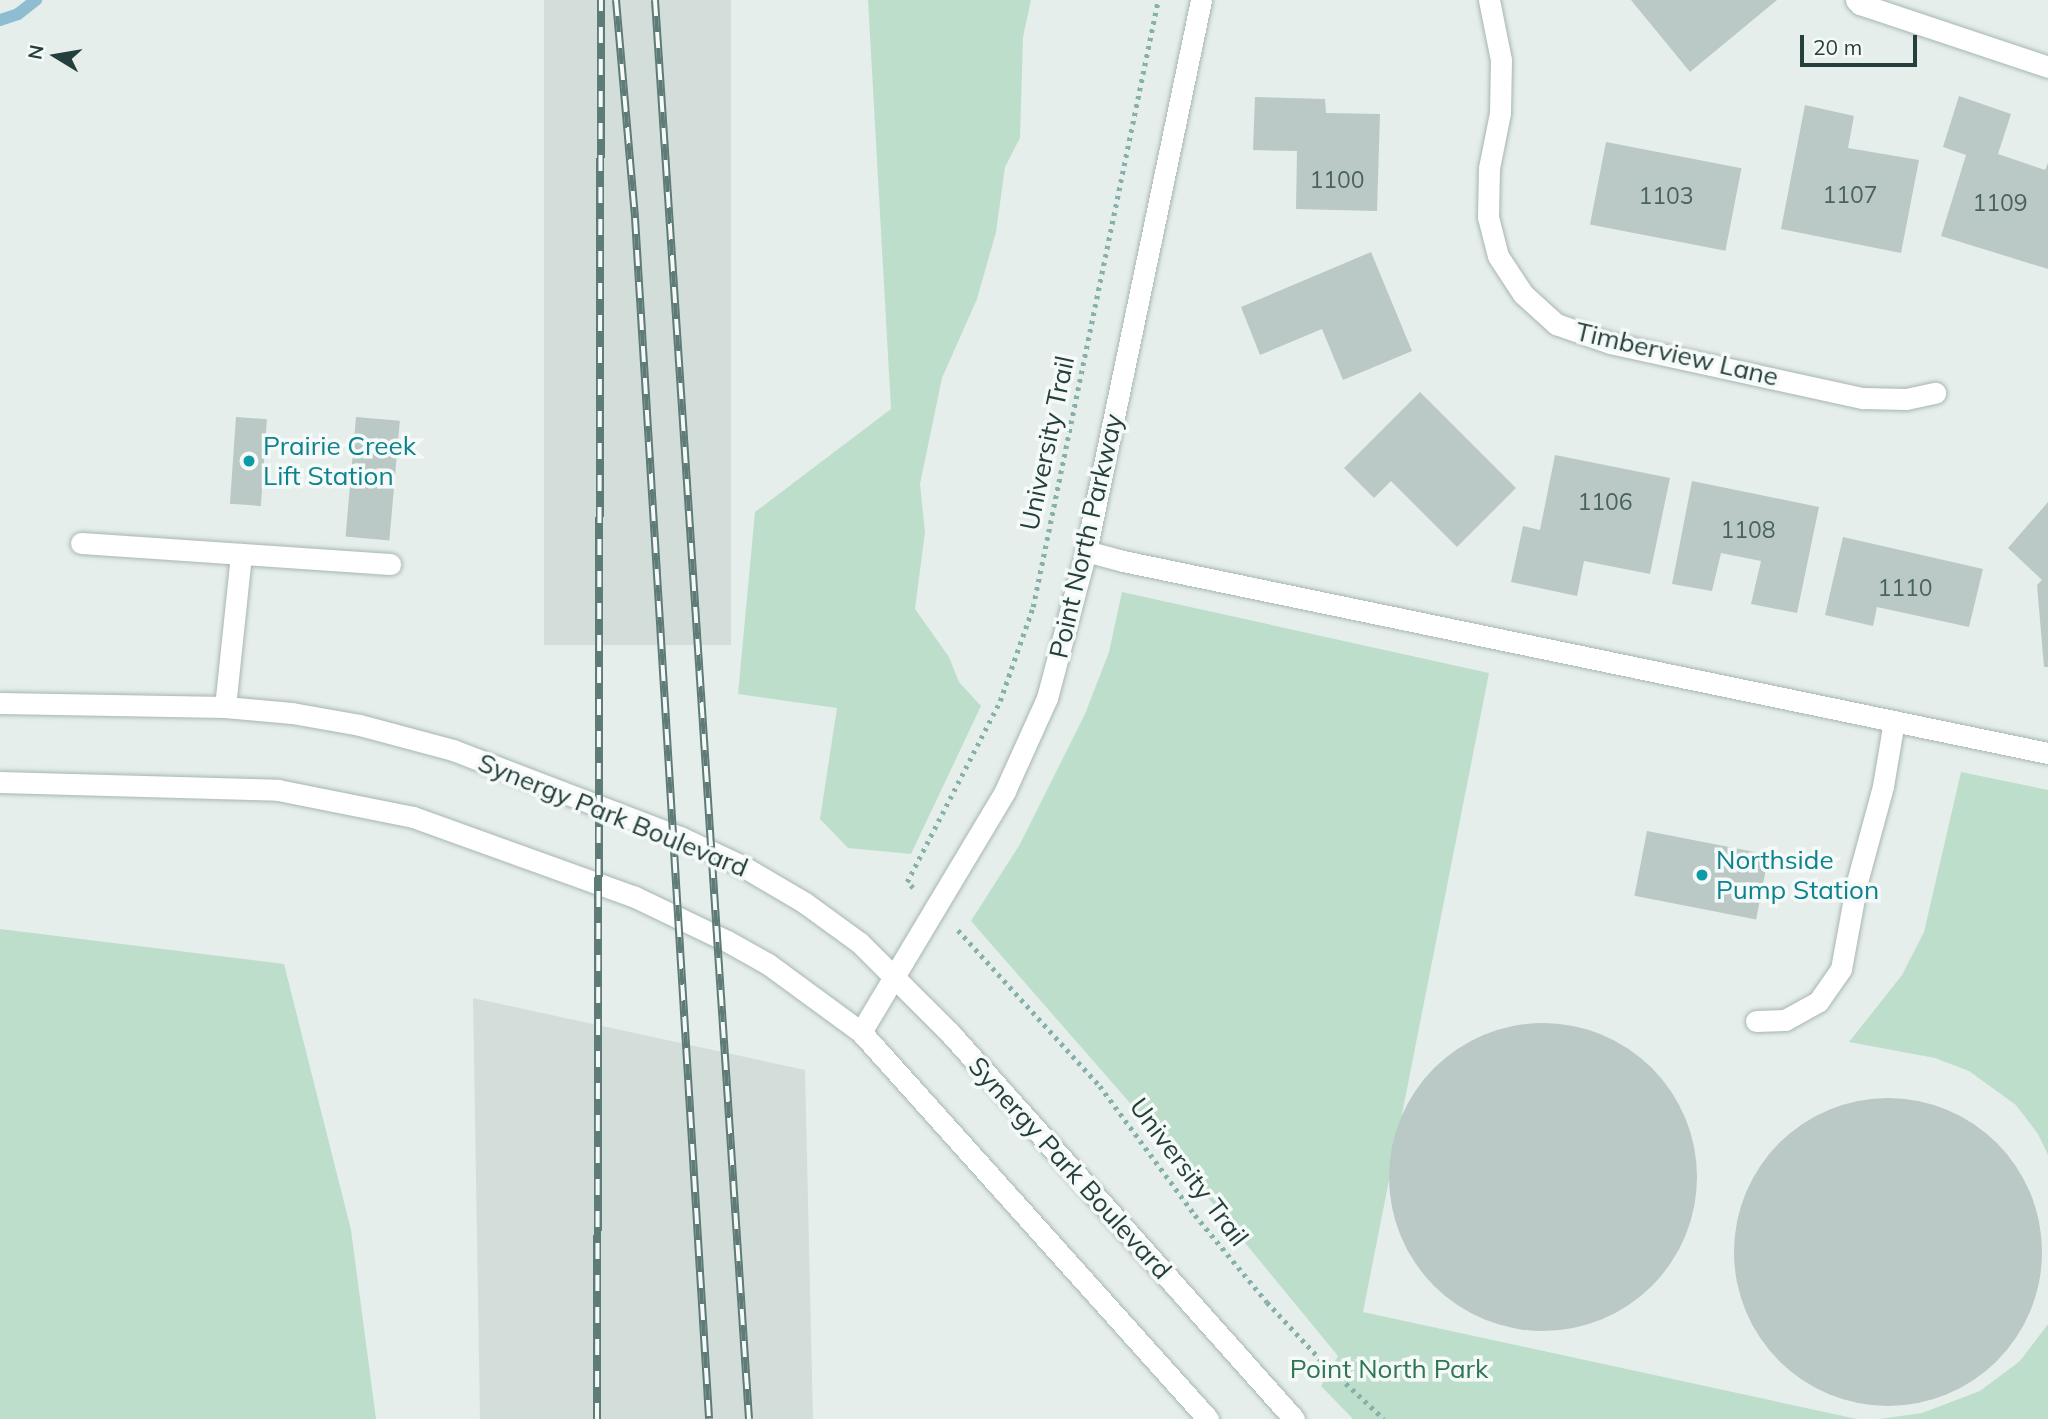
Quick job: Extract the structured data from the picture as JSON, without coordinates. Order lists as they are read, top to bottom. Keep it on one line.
{"streets":{"street":["Timberview Lane","Point North Parkway","Synergy Park Boulevard"],"path":["University Trail"]},"crossings":[["Point North Parkway","Synergy Park Boulevard"]],"parks":["Point North Park"],"places":["Prairie Creek Lift Station","Northside Pump Station"],"house_numbers":["1100","1107","1103","1109","1106","1108","1110"],"scale_bar":"20 m","north":"left"}
